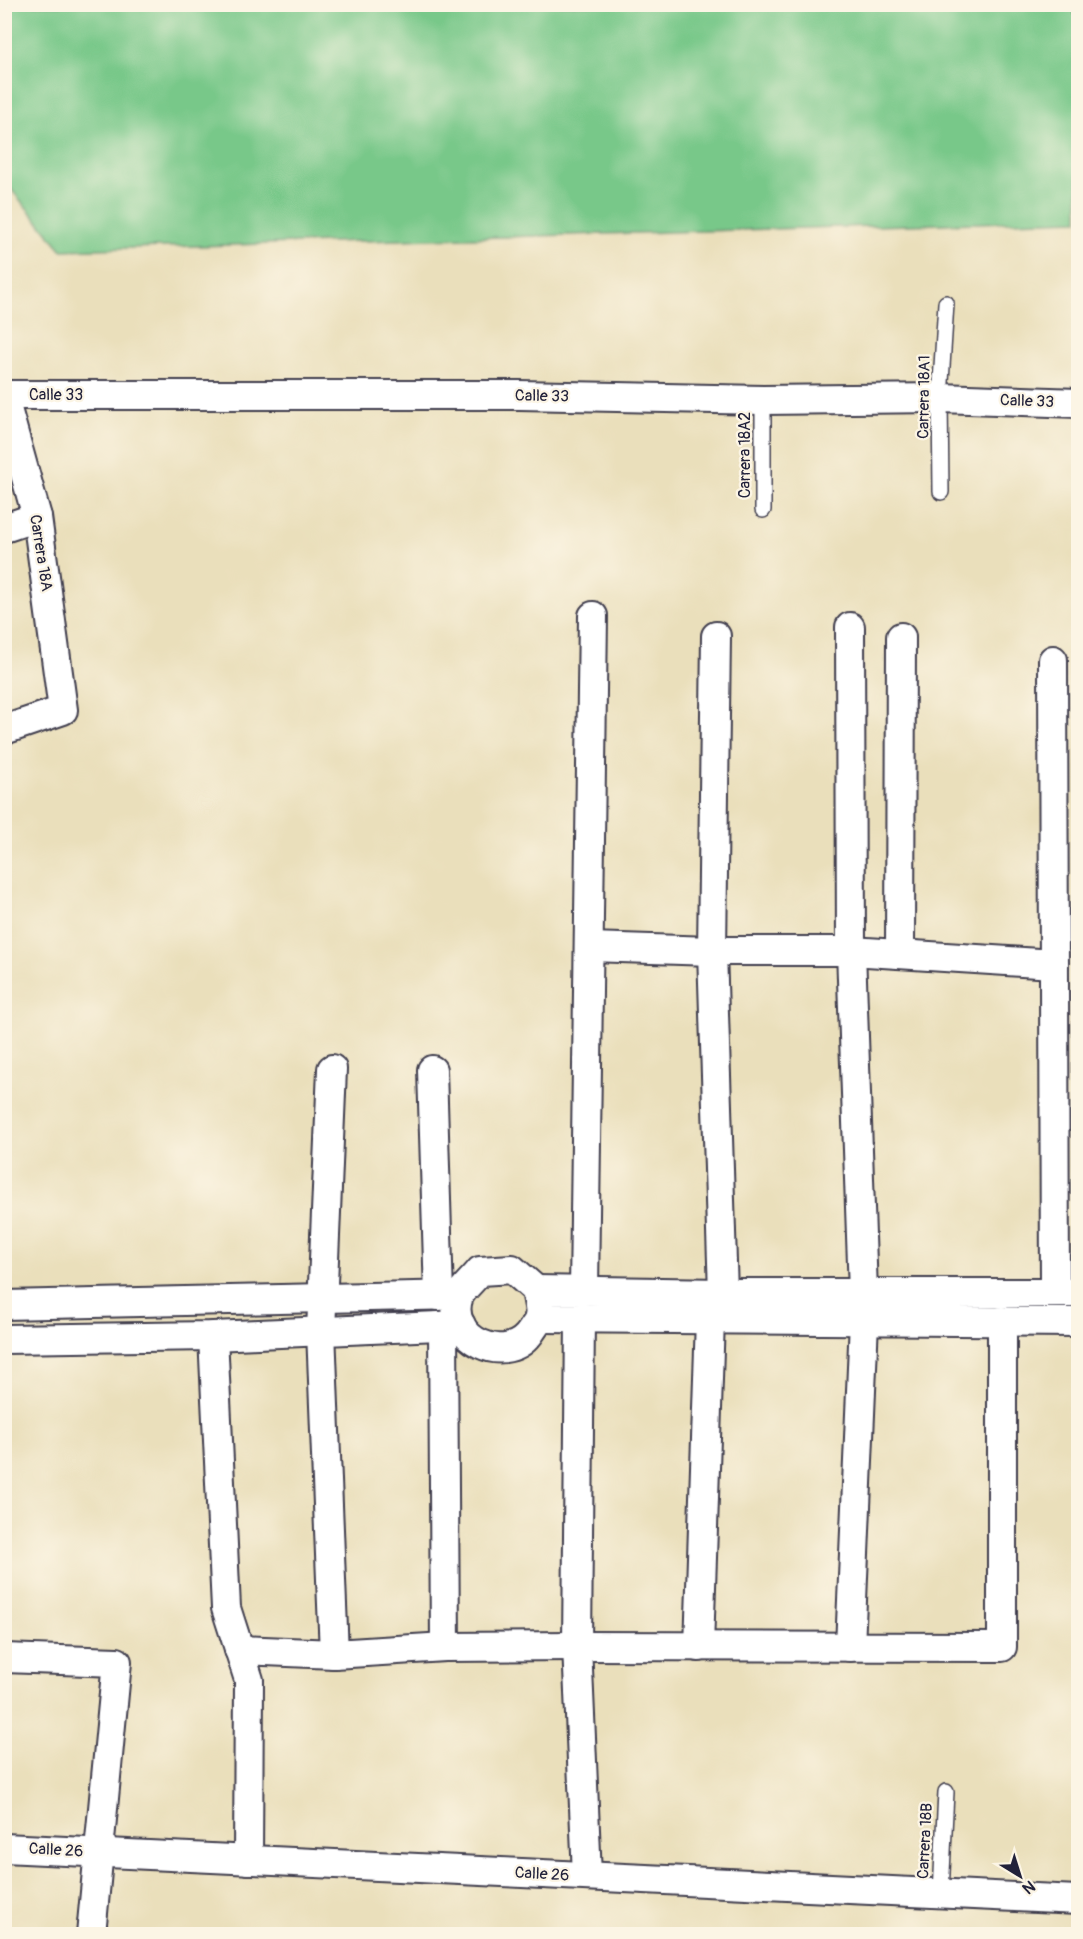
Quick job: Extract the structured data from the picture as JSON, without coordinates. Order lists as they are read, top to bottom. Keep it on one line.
{"streets":{"street":["Calle 33","Carrera 18A","Calle 26"],"lane":["Carrera 18A1","Carrera 18A2","Carrera 18B"]},"crossings":[["Calle 33","Carrera 18A1"],["Calle 33","Carrera 18A2"],["Calle 33","Carrera 18A"],["Carrera 18B","Calle 26"]],"north":"bottom right"}
